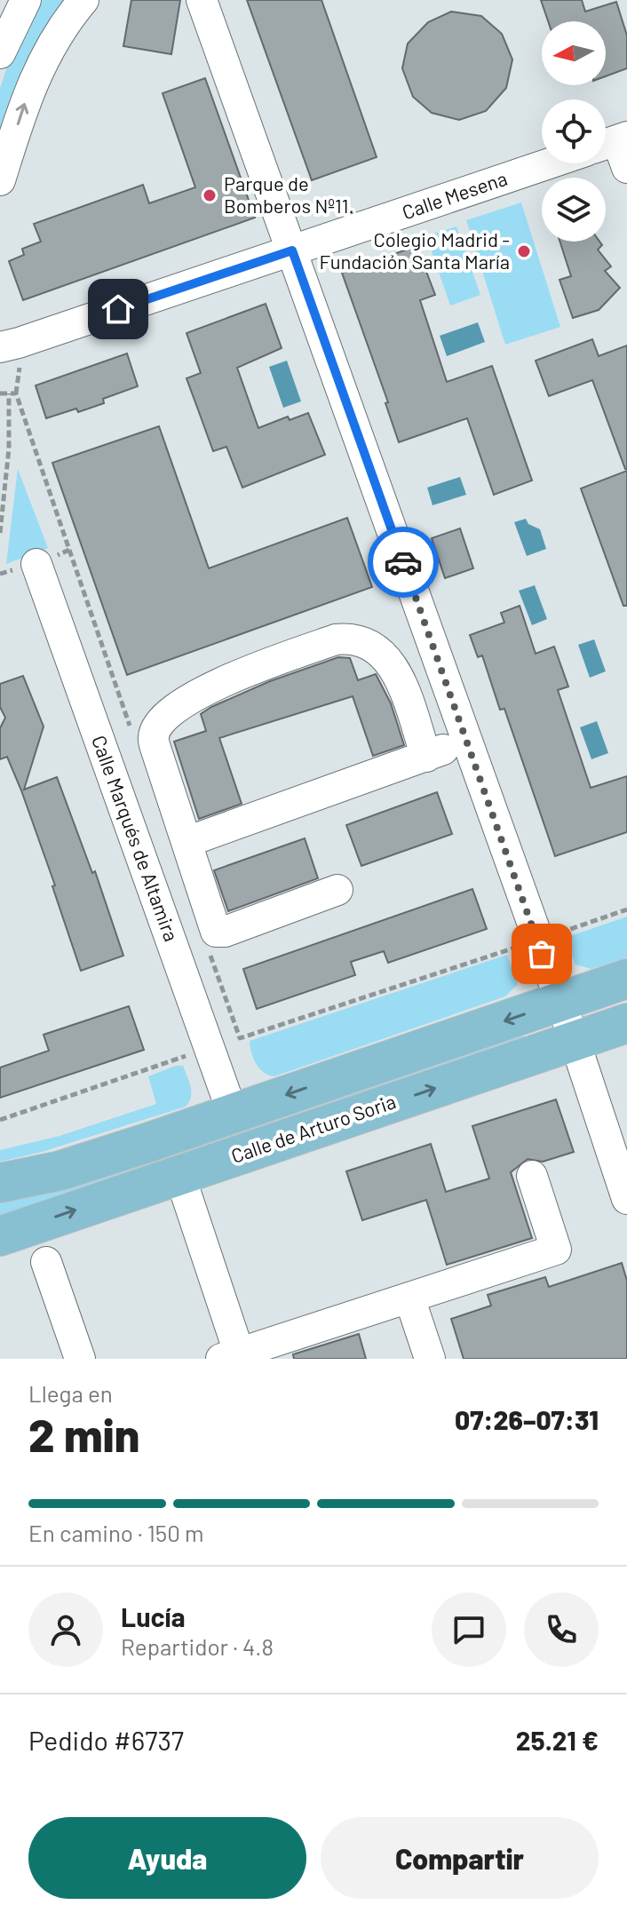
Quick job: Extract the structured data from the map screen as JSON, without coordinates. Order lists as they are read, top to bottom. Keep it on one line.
{"streets":{"main road":["Calle de Arturo Soria"],"street":["Calle Mesena","Calle Marqués de Altamira"]},"crossings":[["Calle Marqués de Altamira","Calle de Arturo Soria"]],"places":["Parque de Bomberos Nº11.","Colegio Madrid - Fundación Santa María"],"north":"left","page":{"heading":["2 min","Llega en","07:26–07:31"],"panel":["Lucía","Repartidor · 4.8","Pedido #6737","25.21 €"],"bar":"En camino · 150 m","buttons":["Ayuda","Compartir"]}}
